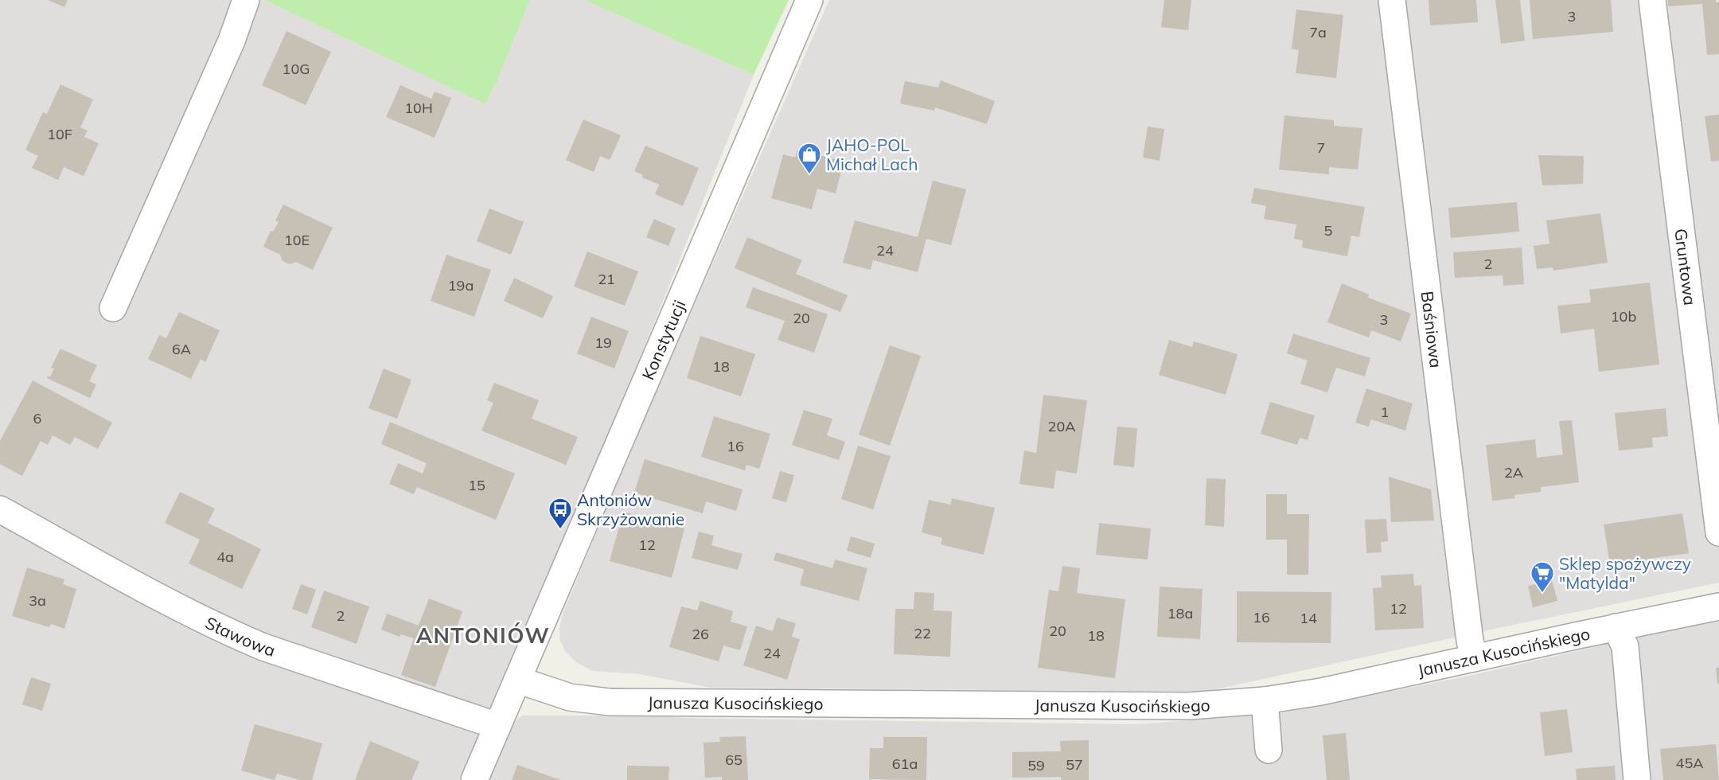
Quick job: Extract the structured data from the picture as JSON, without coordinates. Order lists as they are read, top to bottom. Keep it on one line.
{"streets":{"street":["Gruntowa","Baśniowa","Konstytucji","Stawowa","Janusza Kusocińskiego"]},"crossings":[["Baśniowa","Janusza Kusocińskiego"],["Konstytucji","Stawowa"],["Konstytucji","Janusza Kusocińskiego"]],"districts":["ANTONIÓW"],"places":{"shop":["JAHO-POL Michał Lach"],"bus stop":["Antoniów Skrzyżowanie"],"supermarket":["Sklep spożywczy \"Matylda\""]},"house_numbers":["3","7a","10G","10H","10F","7","5","10E","24","2","21","19a","10b","20","3","19","6A","18","1","6","20A","16","2A","15","12","4a","3a","12","18a","2","16","14","20","22","26","18","24","65","45A","61a","57","59"]}
